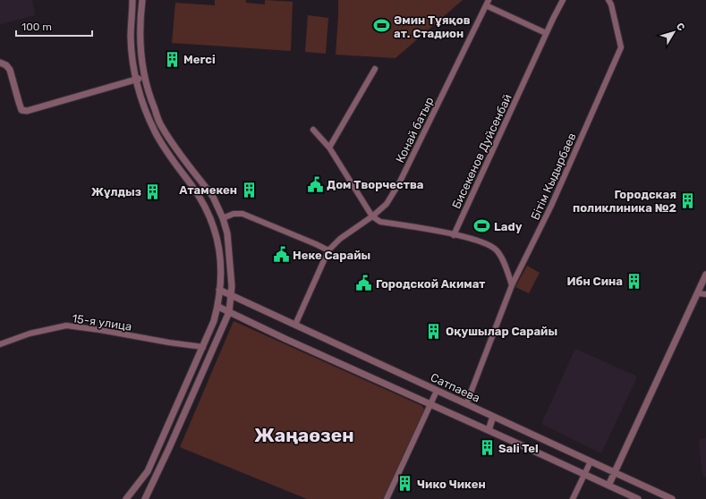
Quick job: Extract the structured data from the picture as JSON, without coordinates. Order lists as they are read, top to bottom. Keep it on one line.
{"streets":{"street":["Конай батыр","Бисекенов Дуйсенбай","Бiтiм Кыдырбаев","15-я улица","Сатпаева"]},"crossings":[["Конай батыр","Сатпаева"],["Бiтiм Кыдырбаев","Сатпаева"]],"districts":["Жаңаөзен"],"places":{"sports":["Әмин Тұяқов ат. Стадион","Lady"],"building":["Merci","Атамекен","Жұлдыз","Городская поликлиника №2","Ибн Сина","Оқушылар Сарайы","Sali Tel","Чико Чикен"],"public building":["Дом Творчества","Неке Сарайы","Городской Акимат"]},"scale_bar":"100 m","north":"top right"}
